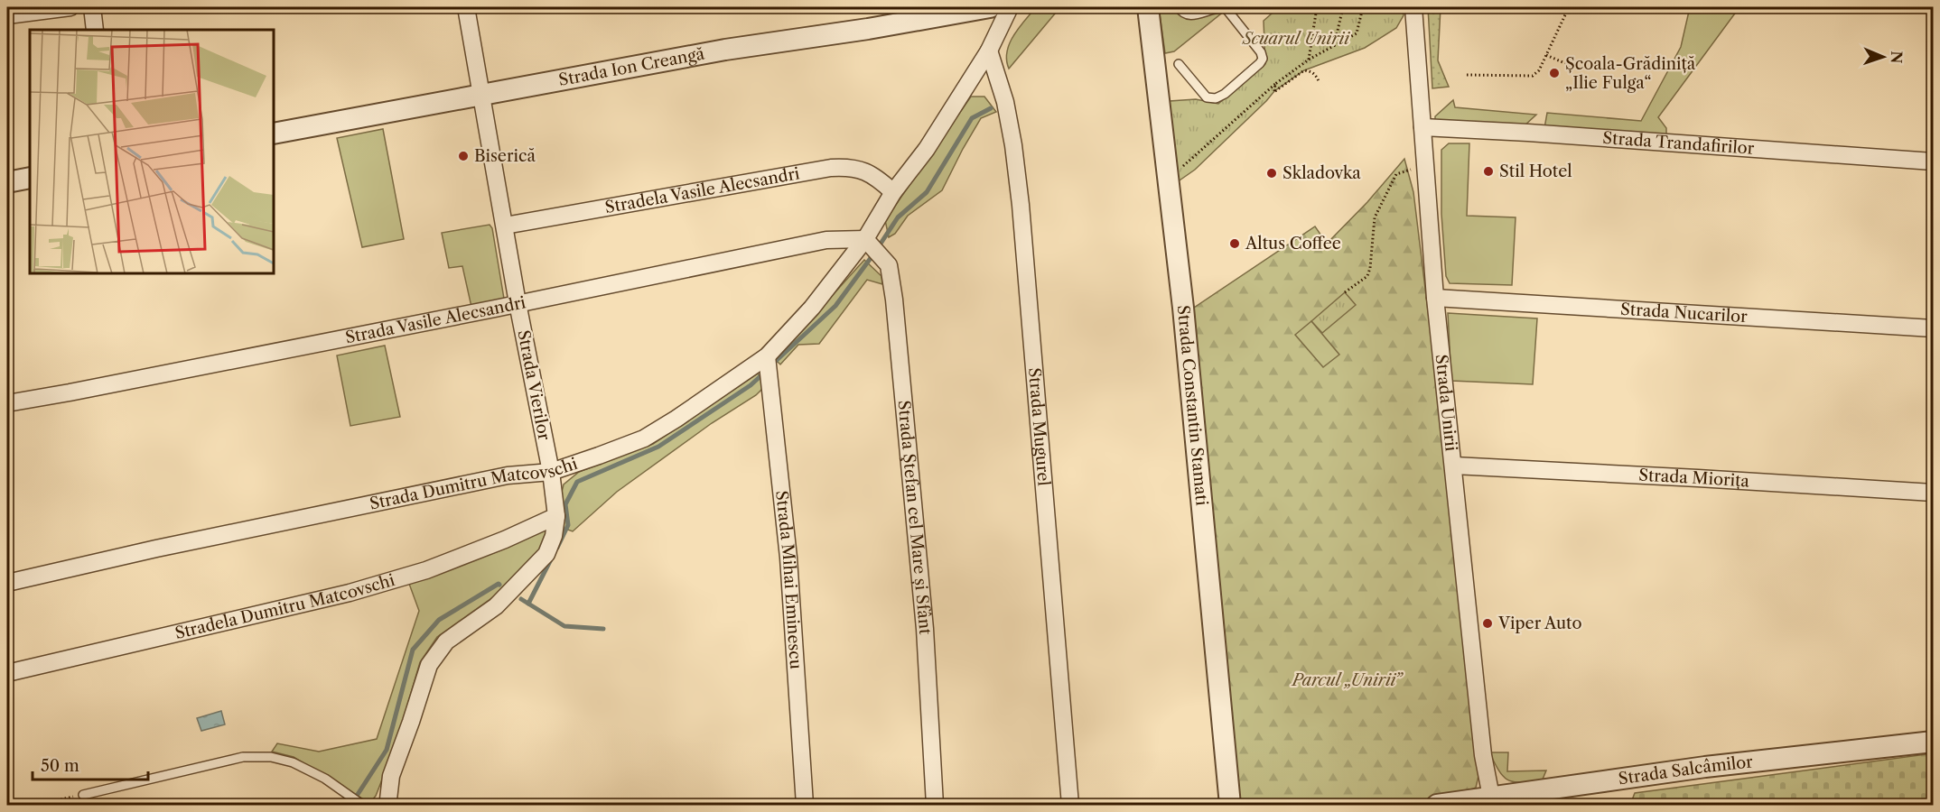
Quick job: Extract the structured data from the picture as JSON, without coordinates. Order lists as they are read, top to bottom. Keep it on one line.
{"streets":{"street":["Strada Ion Creangă","Strada Trandafirilor","Stradela Vasile Alecsandri","Strada Nucarilor","Strada Vasile Alecsandri","Strada Vierilor","Strada Unirii","Strada Constantin Stamati","Strada Mugurel","Strada Miorița","Strada Dumitru Matcovschi","Strada Ştefan cel Mare și Sfânt","Strada Mihai Eminescu","Stradela Dumitru Matcovschi","Strada Salcâmilor"]},"crossings":[["Strada Ion Creangă","Strada Vierilor"],["Strada Trandafirilor","Strada Unirii"],["Stradela Vasile Alecsandri","Strada Vierilor"],["Stradela Vasile Alecsandri","Strada Dumitru Matcovschi"],["Strada Nucarilor","Strada Unirii"],["Strada Vasile Alecsandri","Strada Vierilor"],["Strada Vasile Alecsandri","Strada Dumitru Matcovschi"],["Strada Vasile Alecsandri","Strada Ştefan cel Mare și Sfânt"],["Strada Vierilor","Strada Dumitru Matcovschi"],["Strada Vierilor","Stradela Dumitru Matcovschi"],["Strada Unirii","Strada Miorița"],["Strada Unirii","Strada Salcâmilor"],["Strada Mugurel","Strada Dumitru Matcovschi"],["Strada Dumitru Matcovschi","Strada Ştefan cel Mare și Sfânt"],["Strada Dumitru Matcovschi","Strada Mihai Eminescu"]],"parks":["Scuarul Unirii","Parcul „Unirii”"],"places":["Școala-Grădiniță „Ilie Fulga“","Biserică","Stil Hotel","Skladovka","Altus Coffee","Viper Auto"],"scale_bar":"50 m","north":"right"}
